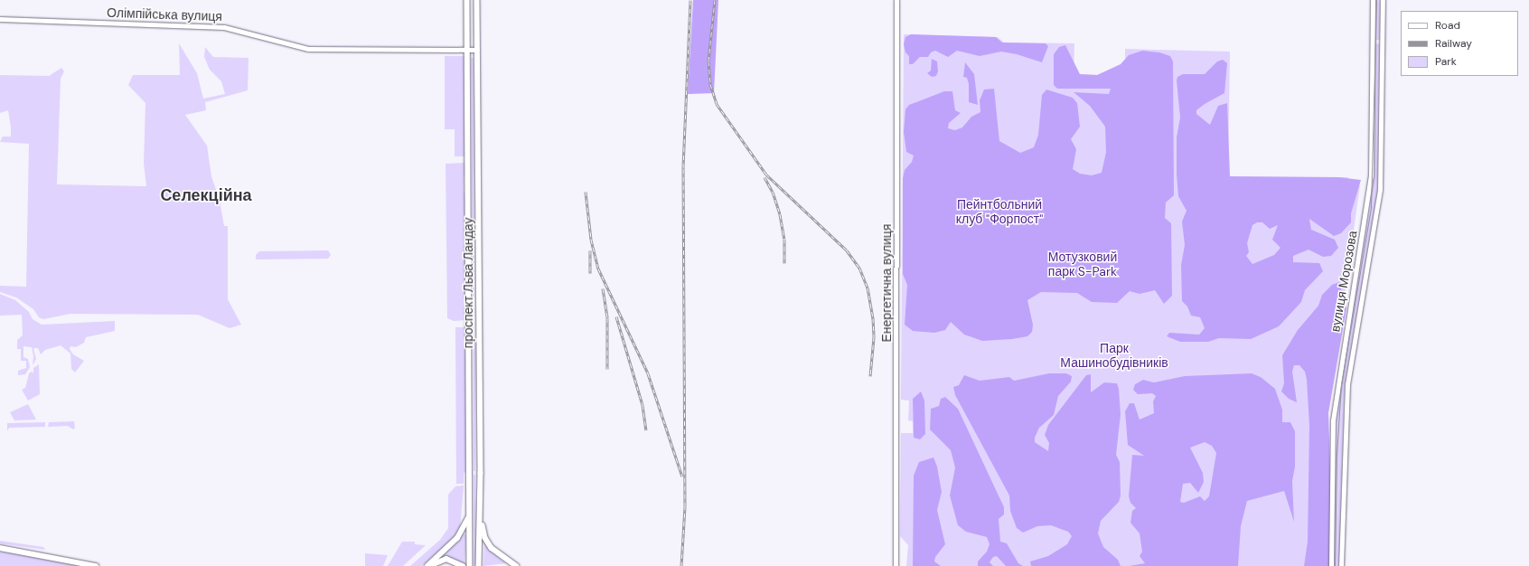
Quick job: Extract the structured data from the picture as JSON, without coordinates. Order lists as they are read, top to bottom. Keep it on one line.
{"streets":{"main road":["Олімпійська вулиця","вулиця Морозова","проспект Льва Ландау","Енергетична вулиця"]},"crossings":[["Олімпійська вулиця","проспект Льва Ландау"]],"districts":["Селекційна"],"parks":["Пейнтбольний клуб \"Форпост\"","Мотузковий парк S-Park","Парк Машинобудівників"],"legend":["Road","Railway","Park"]}
